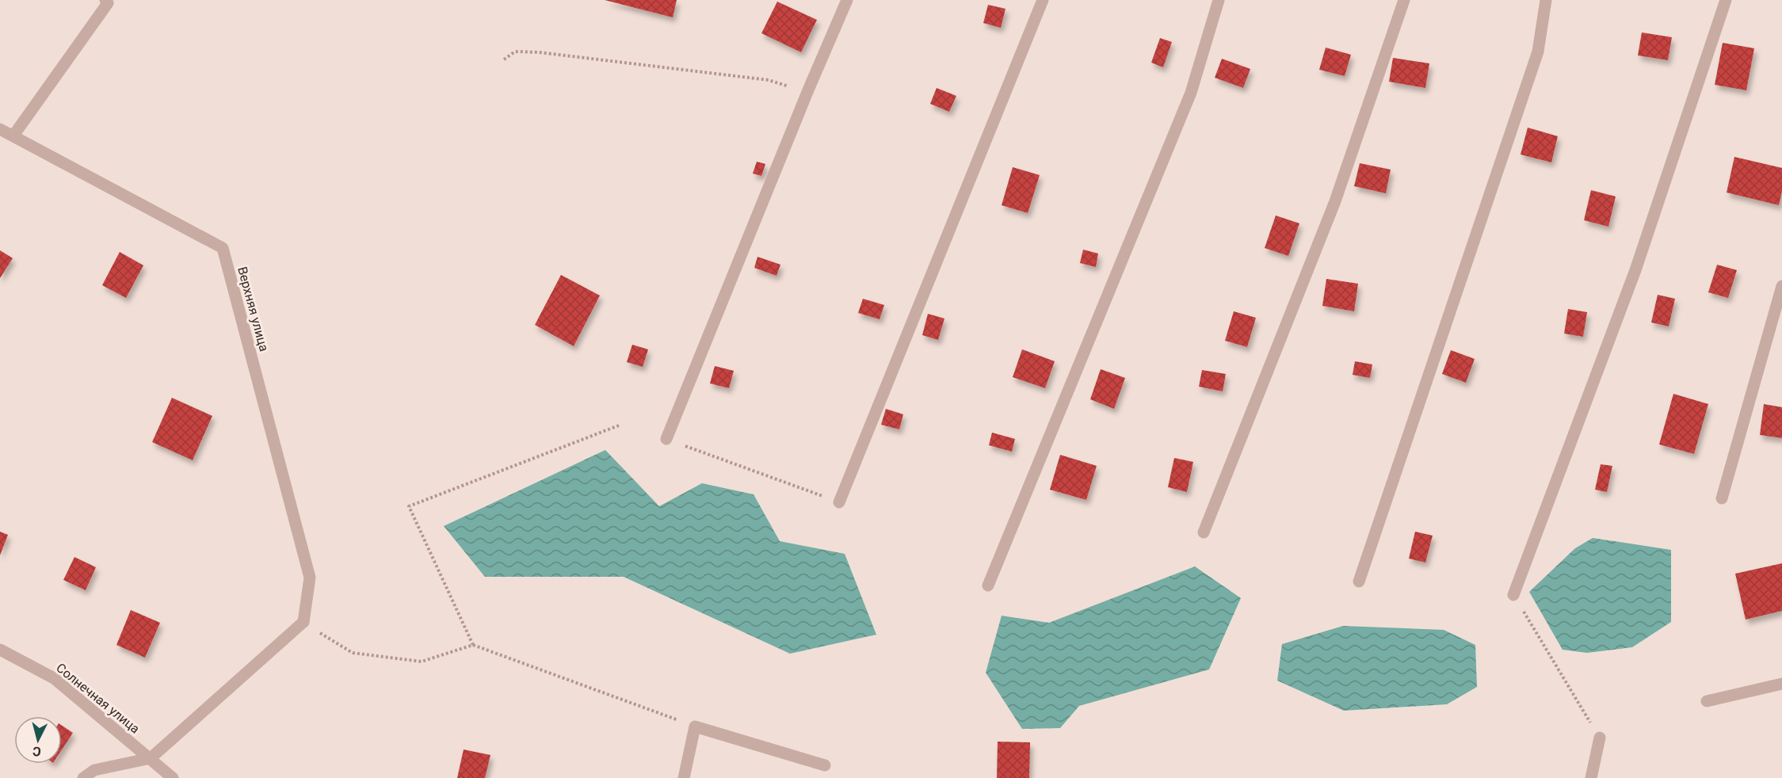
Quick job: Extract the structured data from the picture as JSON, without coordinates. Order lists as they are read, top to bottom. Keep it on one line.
{"streets":{"street":["Верхняя улица","Солнечная улица"]},"north":"bottom"}
